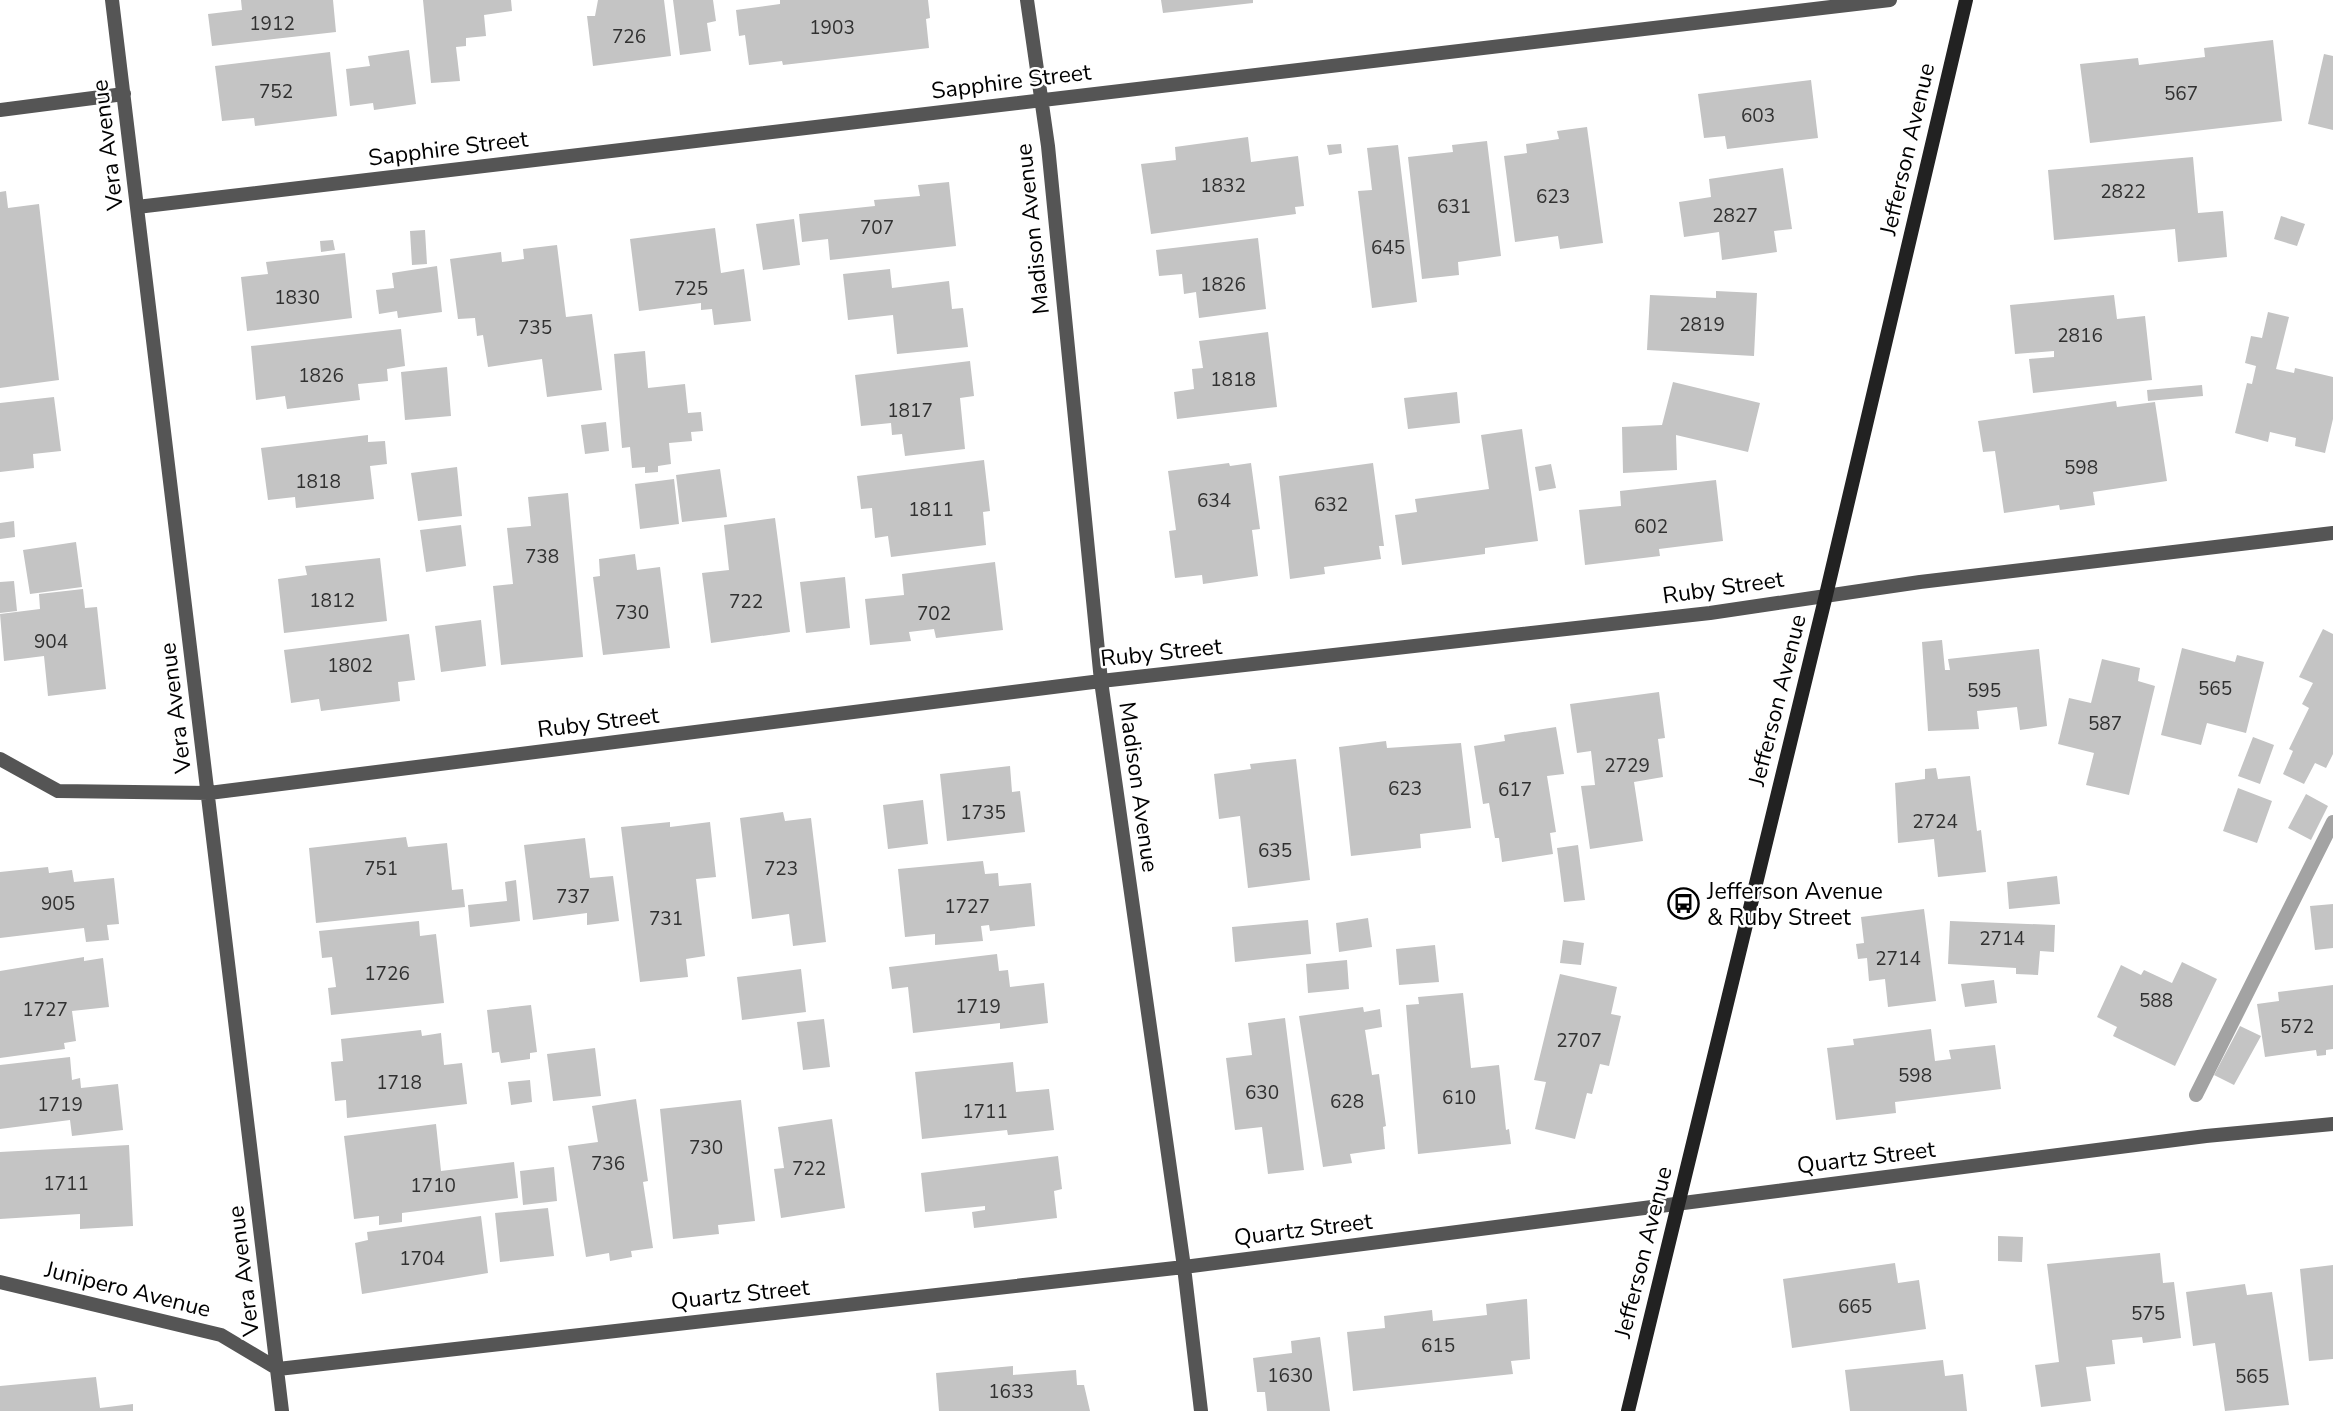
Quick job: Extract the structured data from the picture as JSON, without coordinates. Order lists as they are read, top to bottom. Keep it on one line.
{"streets":{"main road":["Jefferson Avenue"],"street":["Sapphire Street","Vera Avenue","Madison Avenue","Ruby Street","Quartz Street","Junipero Avenue"]},"crossings":[["Sapphire Street","Vera Avenue"],["Sapphire Street","Madison Avenue"],["Vera Avenue","Ruby Street"],["Vera Avenue","Quartz Street"],["Vera Avenue","Junipero Avenue"],["Jefferson Avenue","Ruby Street"],["Jefferson Avenue","Quartz Street"],["Madison Avenue","Ruby Street"],["Madison Avenue","Quartz Street"],["Quartz Street","Junipero Avenue"]],"places":{"bus stop":["Jefferson Avenue & Ruby Street"]},"house_numbers":["1912","1903","726","752","567","603","1832","2822","623","631","2827","707","645","1826","725","1830","2819","735","2816","1826","1818","1817","598","1818","634","632","1811","602","738","1812","722","730","702","904","1802","565","595","587","2729","623","617","1735","2724","635","751","723","737","905","1727","731","2714","2714","1726","588","1719","1727","572","2707","598","1718","630","610","628","1719","1711","730","736","722","1711","1710","1704","665","575","615","1630","565","1633"]}
